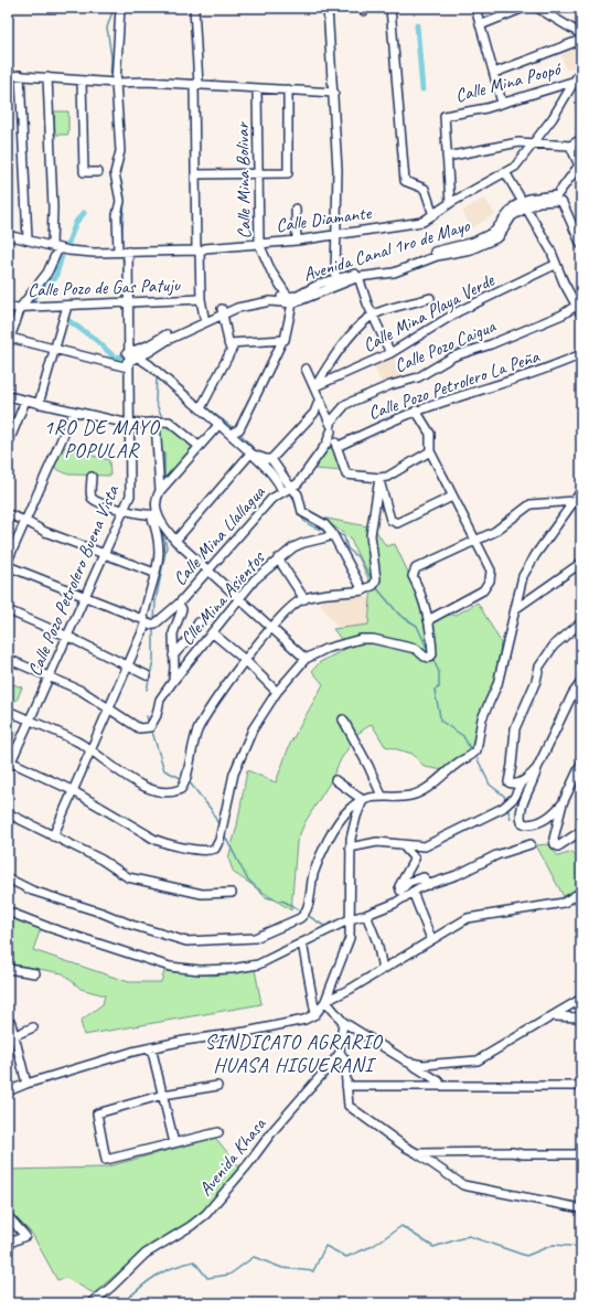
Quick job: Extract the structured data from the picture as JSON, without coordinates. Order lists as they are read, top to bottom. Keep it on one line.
{"streets":{"street":["Calle Mina Poopó","Calle Mina Bolivar","Calle Diamante","Avenida Canal 1ro de Mayo","Calle Pozo de Gas Patuju","Calle Mina Playa Verde","Calle Pozo Caigua","Calle Pozo Petrolero La Peña","Calle Mina Llallagua","Calle Pozo Petrolero Buena Vista","Clle Mina Asientos","Avenida Khasa"]},"crossings":[["Calle Mina Poopó","Calle Diamante"],["Calle Mina Bolivar","Calle Diamante"],["Calle Mina Bolivar","Avenida Canal 1ro de Mayo"],["Calle Diamante","Calle Pozo Petrolero Buena Vista"],["Avenida Canal 1ro de Mayo","Calle Pozo Petrolero Buena Vista"],["Calle Pozo de Gas Patuju","Calle Pozo Petrolero Buena Vista"]],"districts":["1RO DE MAYO POPULAR","SINDICATO AGRARIO HUASA HIGUERANI"]}
